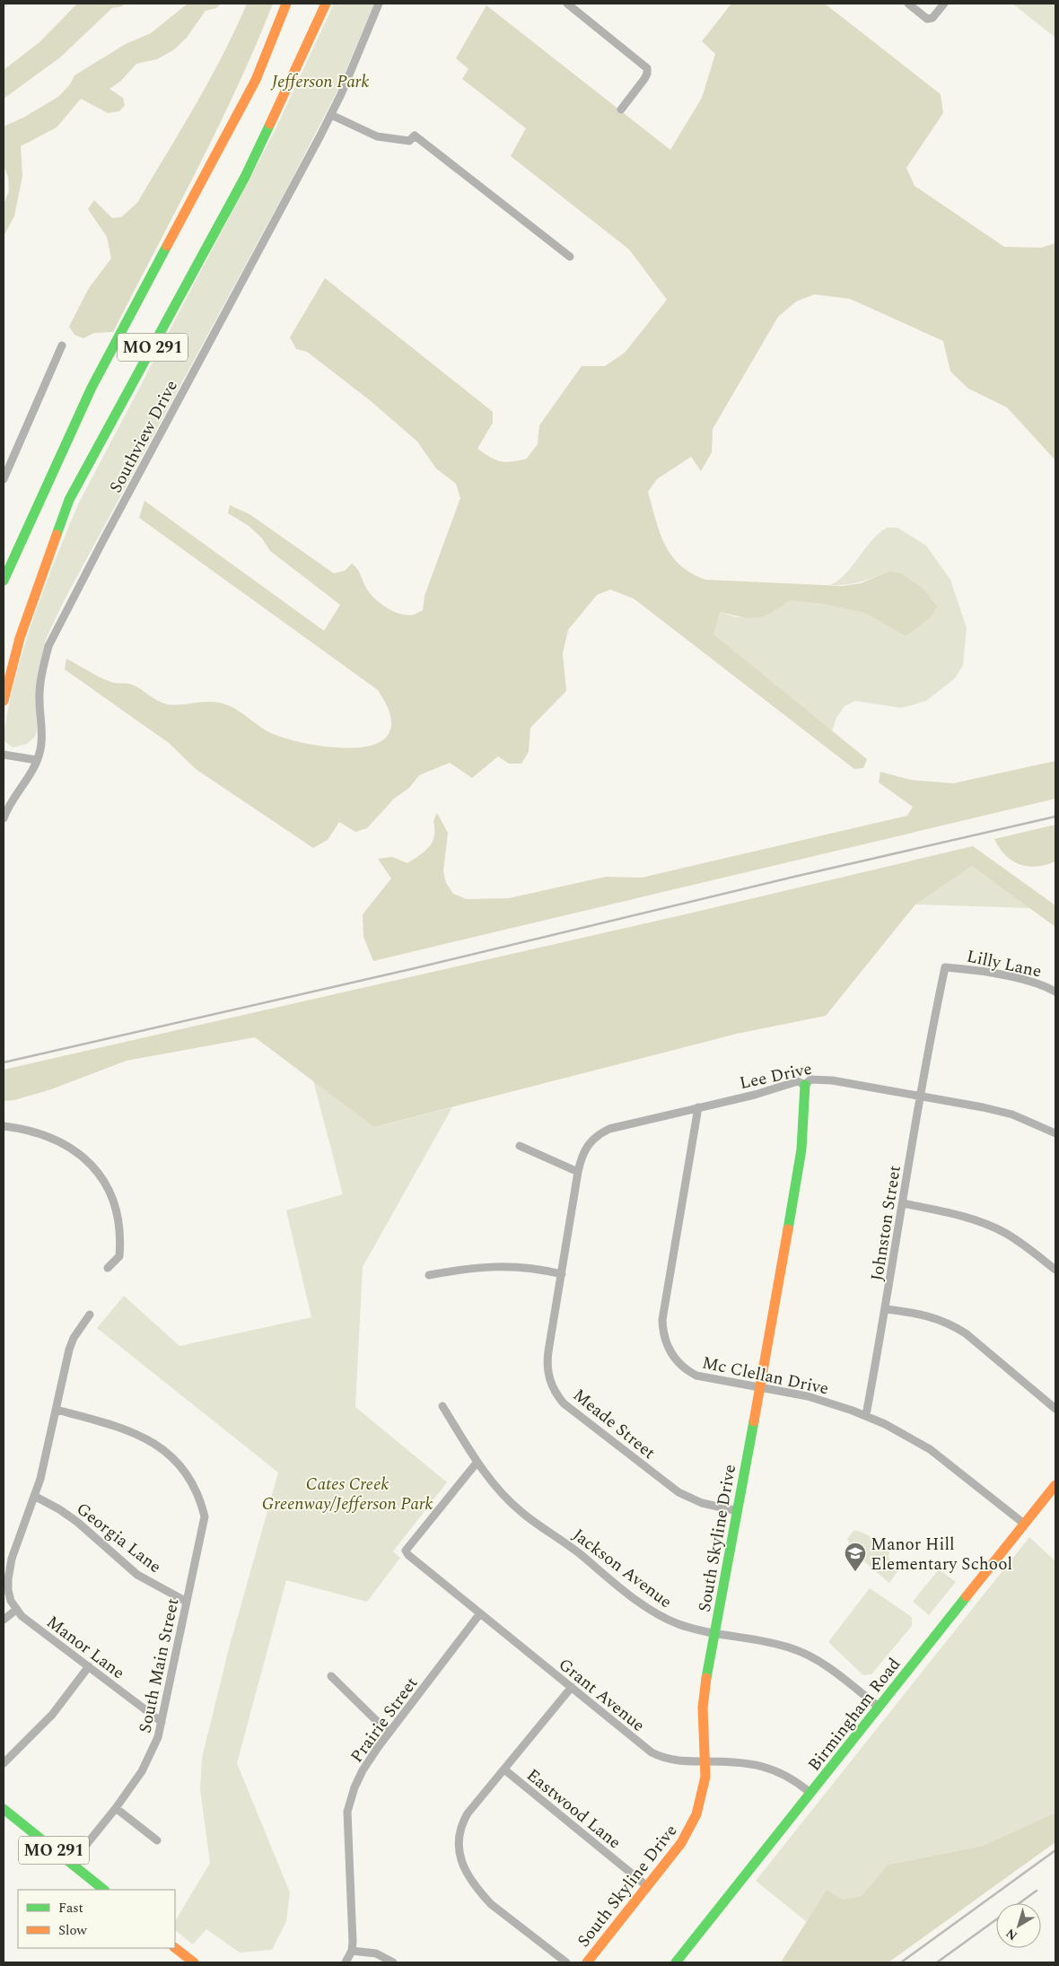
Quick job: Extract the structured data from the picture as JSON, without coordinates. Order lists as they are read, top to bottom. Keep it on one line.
{"streets":{"main road":["MO 291","South Skyline Drive","Birmingham Road"],"street":["Southview Drive","Lilly Lane","Lee Drive","Johnston Street","Mc Clellan Drive","Meade Street","Georgia Lane","Jackson Avenue","Manor Lane","South Main Street","Grant Avenue","Prairie Street","Eastwood Lane"]},"crossings":[["MO 291","South Main Street"],["Lilly Lane","Johnston Street"],["Lee Drive","Johnston Street"],["Lee Drive","Mc Clellan Drive"],["Lee Drive","Meade Street"],["Lee Drive","South Skyline Drive"],["Johnston Street","Mc Clellan Drive"],["Mc Clellan Drive","South Skyline Drive"],["Mc Clellan Drive","Birmingham Road"],["Meade Street","South Skyline Drive"],["Georgia Lane","South Main Street"],["South Skyline Drive","Jackson Avenue"],["South Skyline Drive","Grant Avenue"],["South Skyline Drive","Eastwood Lane"],["Jackson Avenue","Grant Avenue"],["Jackson Avenue","Birmingham Road"],["Manor Lane","South Main Street"],["Grant Avenue","Birmingham Road"],["Grant Avenue","Prairie Street"]],"parks":["Jefferson Park","Cates Creek Greenway/Jefferson Park"],"places":{"school or university":["Manor Hill Elementary School"]},"legend":["Fast","Slow"],"north":"bottom left"}
